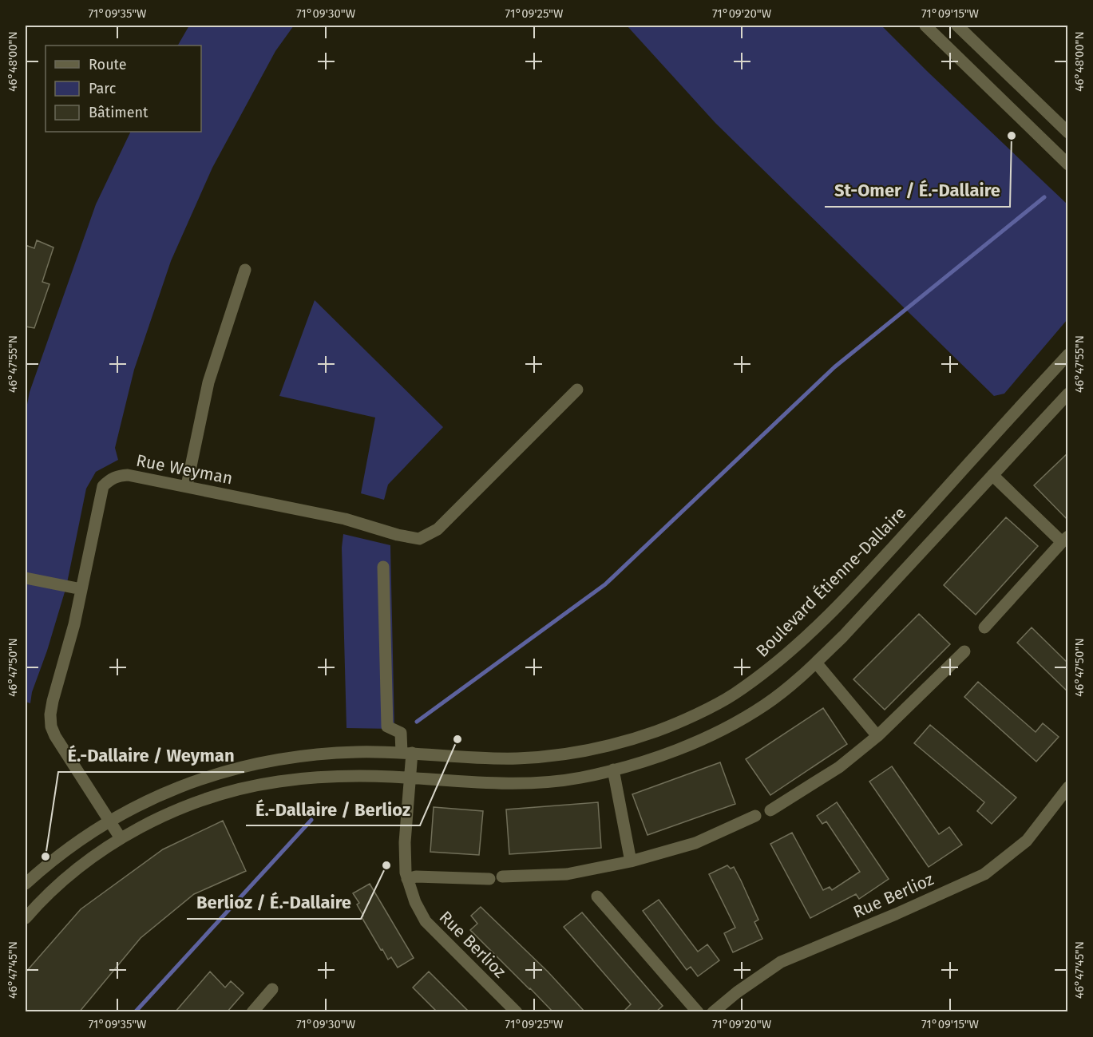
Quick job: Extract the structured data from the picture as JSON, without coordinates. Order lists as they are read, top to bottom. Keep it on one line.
{"streets":{"street":["Rue Weyman","Boulevard Étienne-Dallaire","Rue Berlioz"]},"crossings":[["Rue Weyman","Boulevard Étienne-Dallaire"],["Boulevard Étienne-Dallaire","Rue Berlioz"]],"places":["St-Omer / É.-Dallaire","É.-Dallaire / Berlioz","É.-Dallaire / Weyman","Berlioz / É.-Dallaire"],"legend":["Route","Parc","Bâtiment"],"coordinates":["71°09'35\"W","71°09'30\"W","71°09'25\"W","71°09'20\"W","71°09'15\"W","46°48'00\"N","46°47'55\"N","46°47'50\"N","46°47'45\"N"]}
